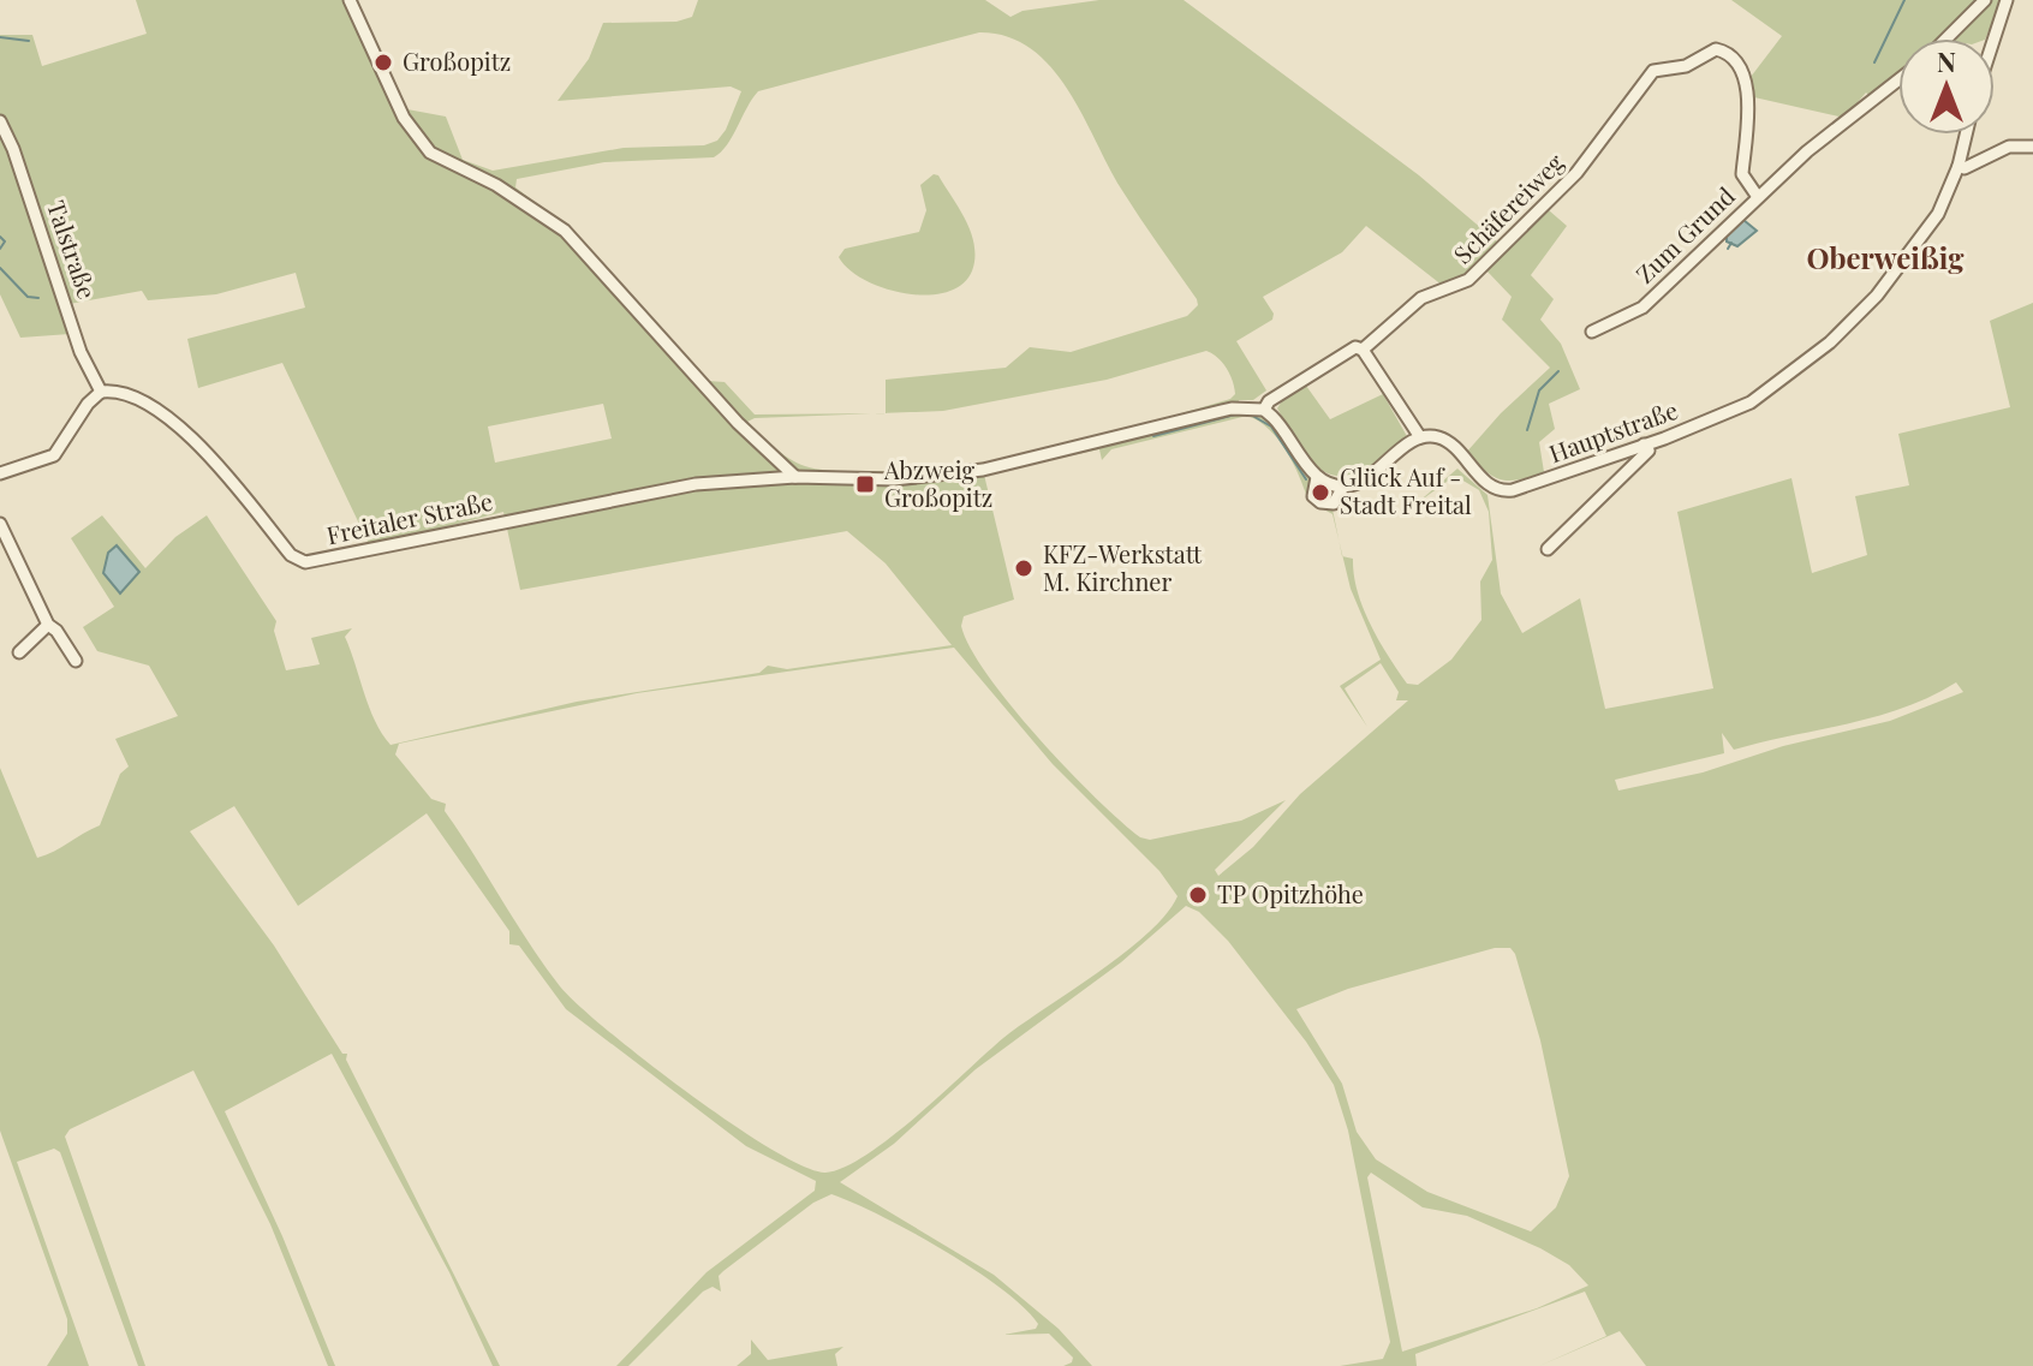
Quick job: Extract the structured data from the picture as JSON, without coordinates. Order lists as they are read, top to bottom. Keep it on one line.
{"streets":{"street":["Schäfereiweg","Zum Grund","Talstraße","Hauptstraße","Freitaler Straße"]},"crossings":[["Schäfereiweg","Zum Grund"],["Schäfereiweg","Freitaler Straße"],["Talstraße","Freitaler Straße"]],"districts":["Oberweißig"],"places":{"other":["Großopitz","Glück Auf - Stadt Freital","KFZ-Werkstatt M. Kirchner","TP Opitzhöhe"],"transit":["Abzweig Großopitz"]},"north":"top"}
